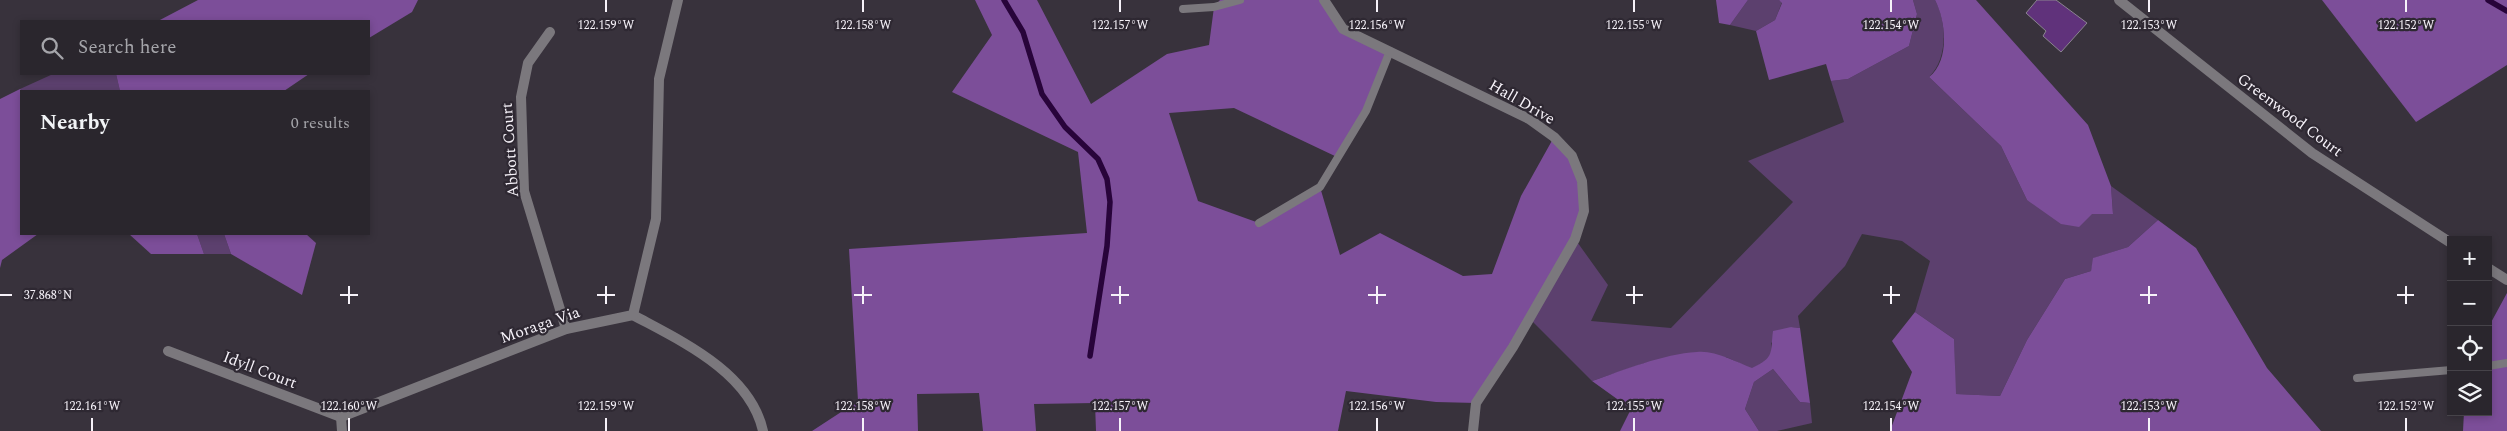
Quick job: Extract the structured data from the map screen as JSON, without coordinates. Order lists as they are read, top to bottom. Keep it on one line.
{"streets":{"street":["Hall Drive","Greenwood Court","Abbott Court","Moraga Via","Idyll Court"]},"crossings":[["Abbott Court","Moraga Via"],["Moraga Via","Idyll Court"]],"page":{"search":"Search here","heading":["Nearby","0 results"],"map_buttons":["+","−"]},"coordinates":["122.159°W","122.158°W","122.157°W","122.156°W","122.155°W","122.154°W","122.153°W","122.152°W","37.868°N","122.161°W","122.160°W"]}
